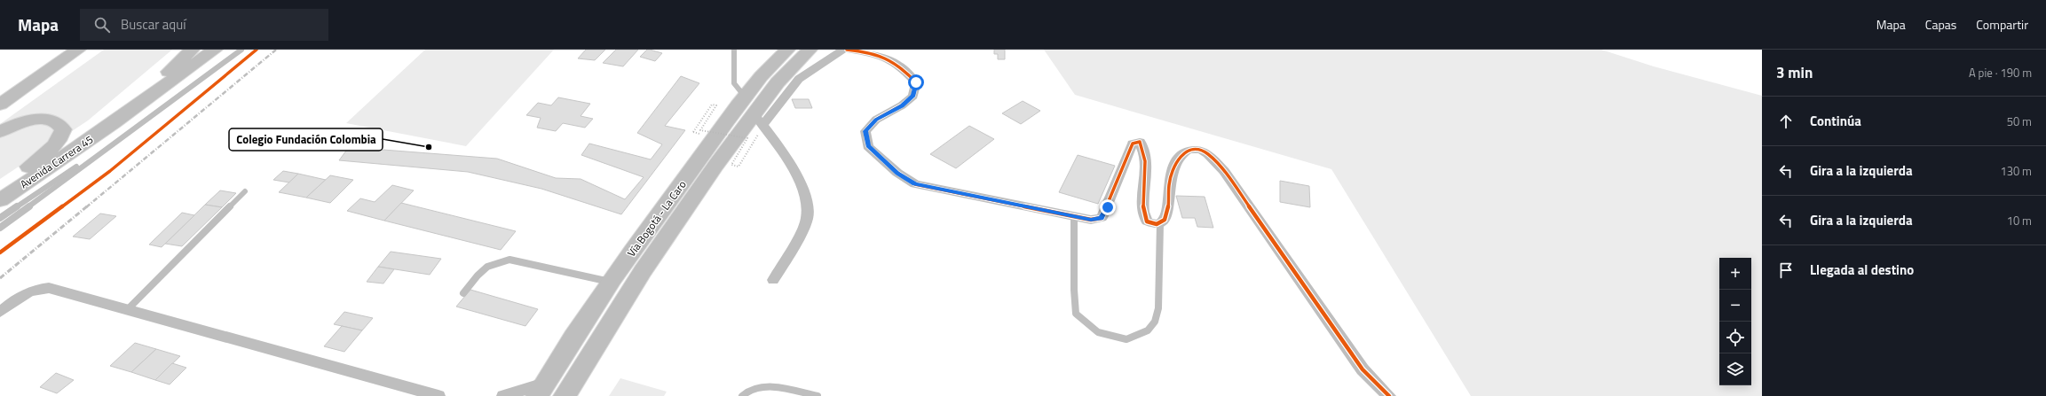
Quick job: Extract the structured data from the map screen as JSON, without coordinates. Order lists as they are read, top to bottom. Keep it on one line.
{"streets":{"main road":["Avenida Carrera 45","Vía Bogotá - La Caro"]},"places":["Colegio Fundación Colombia"],"page":{"header":"Mapa","search":"Buscar aquí","nav":["Mapa","Capas","Compartir"],"heading":["3 min","A pie · 190 m"],"list":[["Continúa","50 m"],["Gira a la izquierda","130 m"],["Gira a la izquierda","10 m"],"Llegada al destino"],"map_buttons":["+","−"]}}
